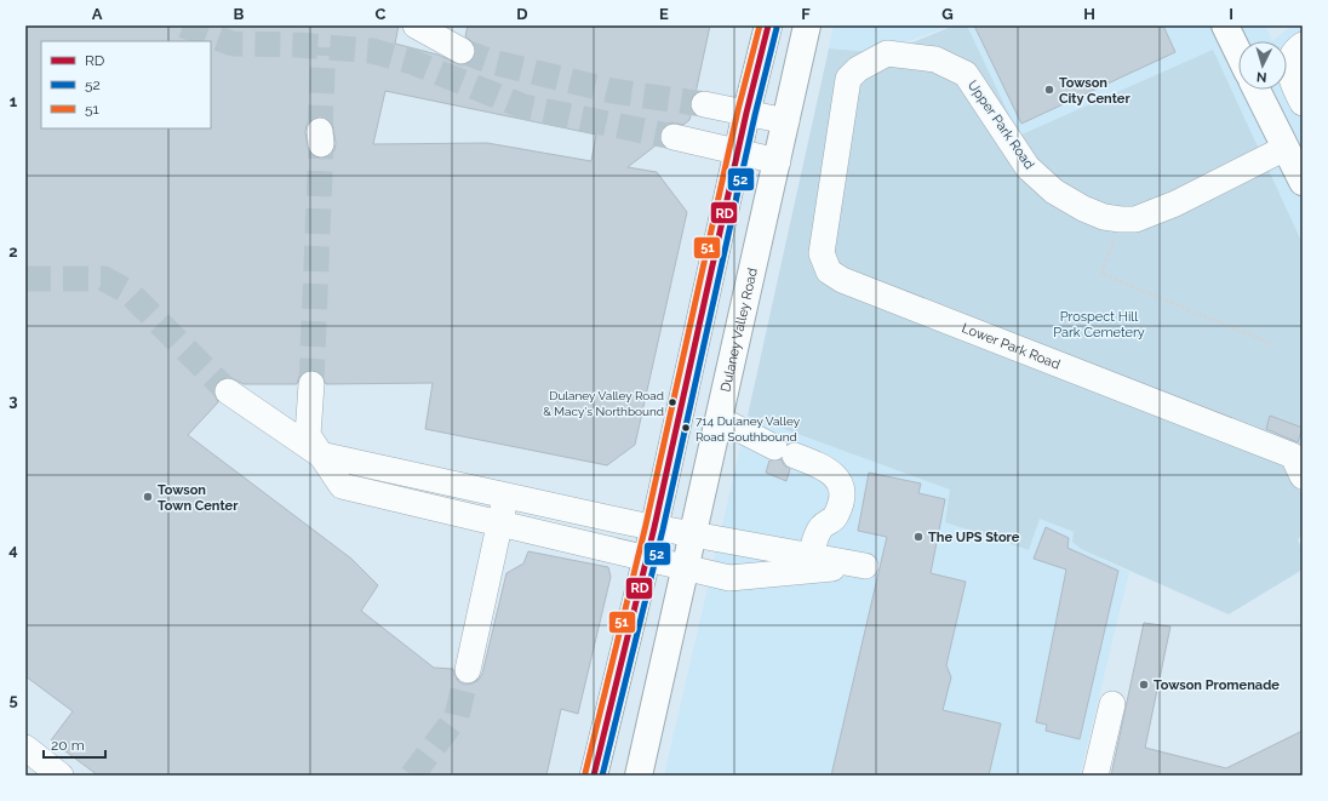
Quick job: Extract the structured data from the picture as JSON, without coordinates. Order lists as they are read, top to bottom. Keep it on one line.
{"streets":{"main road":["Dulaney Valley Road"],"lane":["Upper Park Road","Lower Park Road"]},"crossings":[["Upper Park Road","Lower Park Road"]],"parks":["Prospect Hill Park Cemetery"],"places":["Towson City Center","Dulaney Valley Road & Macy's Northbound","714 Dulaney Valley Road Southbound","Towson Town Center","The UPS Store","Towson Promenade"],"lines":["transit line RD","transit line 51","transit line 52"],"legend":["RD","52","51"],"scale_bar":"20 m","north":"bottom","grid":{"columns":["A","B","C","D","E","F","G","H","I"],"rows":["1","2","3","4","5"]}}
